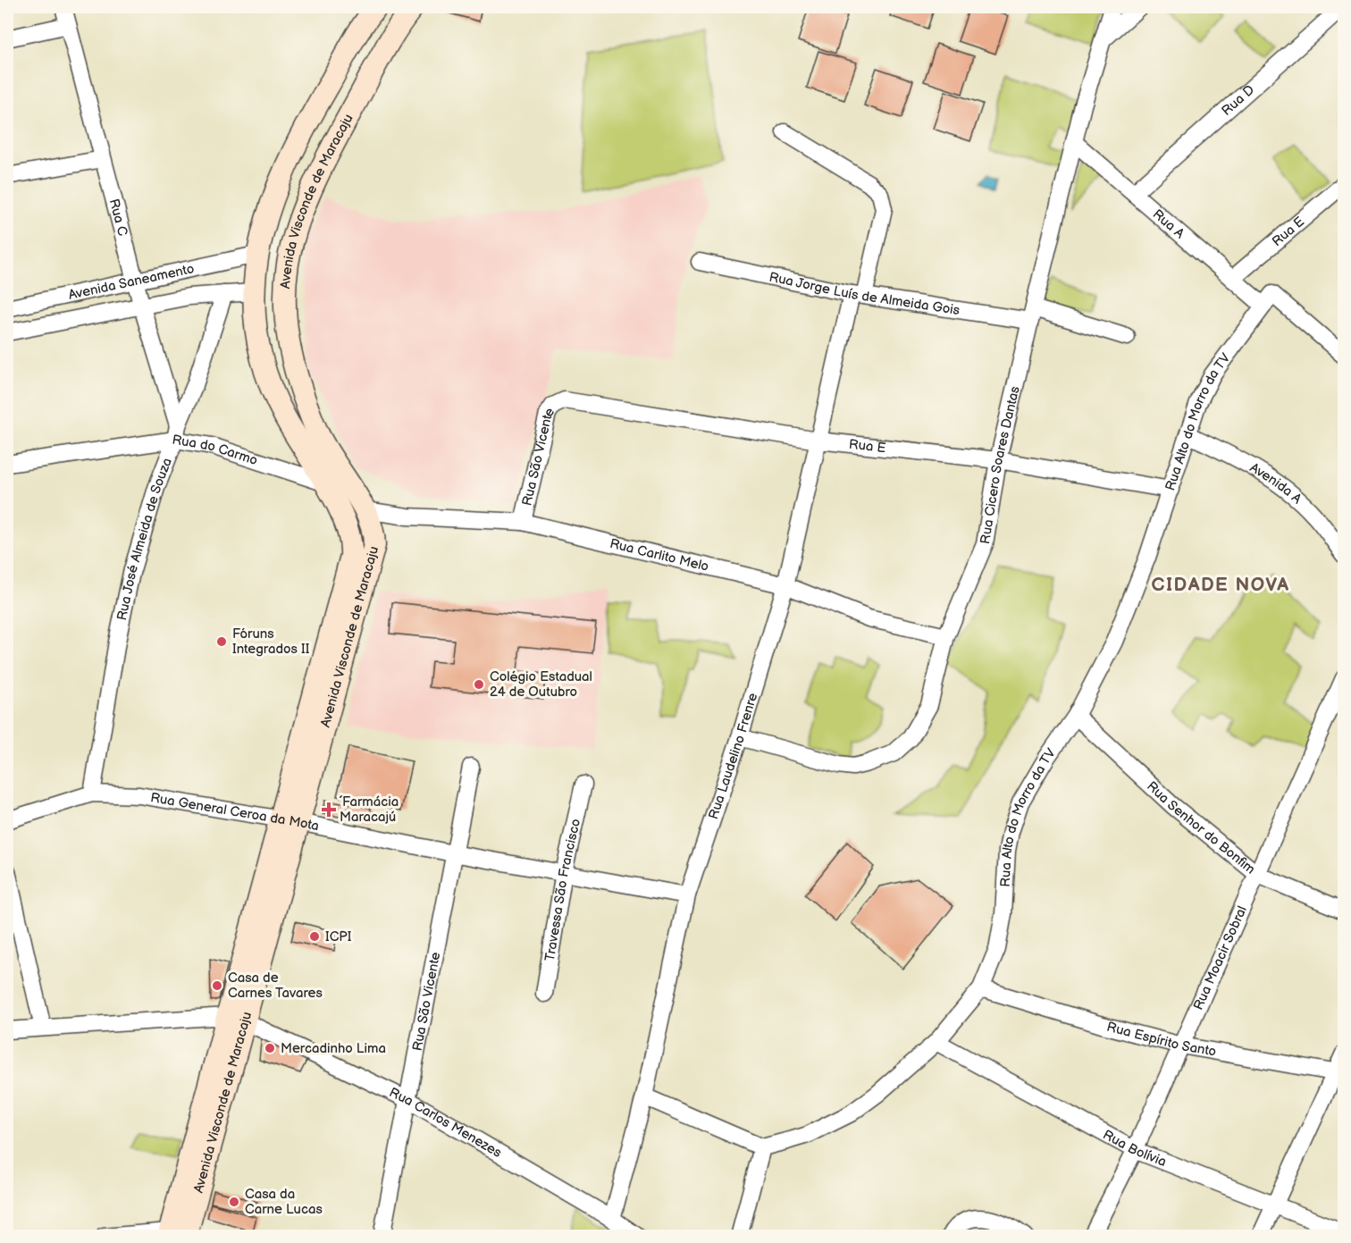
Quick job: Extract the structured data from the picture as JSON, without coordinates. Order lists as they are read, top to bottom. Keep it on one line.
{"streets":{"main road":["Avenida Visconde de Maracaju"],"street":["Rua D","Rua C","Rua A","Rua E","Avenida Saneamento","Rua Jorge Luís de Almeida Gois","Rua Alto do Morro da TV","Rua do Carmo","Rua São Vicente","Rua Cicero Soares Dantas","Avenida A","Rua José Almeida de Souza","Rua Carlito Melo","Rua Laudelino Frenre","Rua General Ceroa da Mota","Rua Senhor do Bonfim","Travessa São Francisco","Rua Moacir Sobral","Rua Espírito Santo","Rua Carlos Menezes","Rua Bolívia"]},"crossings":[["Rua D","Rua A"],["Avenida Visconde de Maracaju","Avenida Saneamento"],["Avenida Visconde de Maracaju","Rua do Carmo"],["Avenida Visconde de Maracaju","Rua Carlito Melo"],["Avenida Visconde de Maracaju","Rua General Ceroa da Mota"],["Avenida Visconde de Maracaju","Rua Carlos Menezes"],["Rua C","Avenida Saneamento"],["Rua C","Rua do Carmo"],["Rua C","Rua José Almeida de Souza"],["Rua A","Rua E"],["Rua A","Rua Alto do Morro da TV"],["Rua A","Rua Cicero Soares Dantas"],["Rua E","Rua Alto do Morro da TV"],["Rua E","Rua São Vicente"],["Rua E","Rua Cicero Soares Dantas"],["Rua E","Rua Laudelino Frenre"],["Avenida Saneamento","Rua José Almeida de Souza"],["Rua Jorge Luís de Almeida Gois","Rua Cicero Soares Dantas"],["Rua Jorge Luís de Almeida Gois","Rua Laudelino Frenre"],["Rua Alto do Morro da TV","Avenida A"],["Rua Alto do Morro da TV","Rua Senhor do Bonfim"],["Rua Alto do Morro da TV","Rua Espírito Santo"],["Rua Alto do Morro da TV","Rua Bolívia"],["Rua do Carmo","Rua José Almeida de Souza"],["Rua São Vicente","Rua Carlito Melo"],["Rua São Vicente","Rua General Ceroa da Mota"],["Rua São Vicente","Rua Carlos Menezes"],["Rua Cicero Soares Dantas","Rua Carlito Melo"],["Rua Cicero Soares Dantas","Rua Laudelino Frenre"],["Rua José Almeida de Souza","Rua General Ceroa da Mota"],["Rua Carlito Melo","Rua Laudelino Frenre"],["Rua Laudelino Frenre","Rua General Ceroa da Mota"],["Rua Laudelino Frenre","Rua Carlos Menezes"],["Rua General Ceroa da Mota","Travessa São Francisco"],["Rua Senhor do Bonfim","Rua Moacir Sobral"],["Rua Moacir Sobral","Rua Espírito Santo"],["Rua Moacir Sobral","Rua Bolívia"]],"districts":["CIDADE NOVA"],"places":{"other":["Fóruns Integrados II","Colégio Estadual 24 de Outubro","ICPI","Casa de Carnes Tavares","Mercadinho Lima","Casa da Carne Lucas"],"health":["´Farmácia Maracajú"]}}
